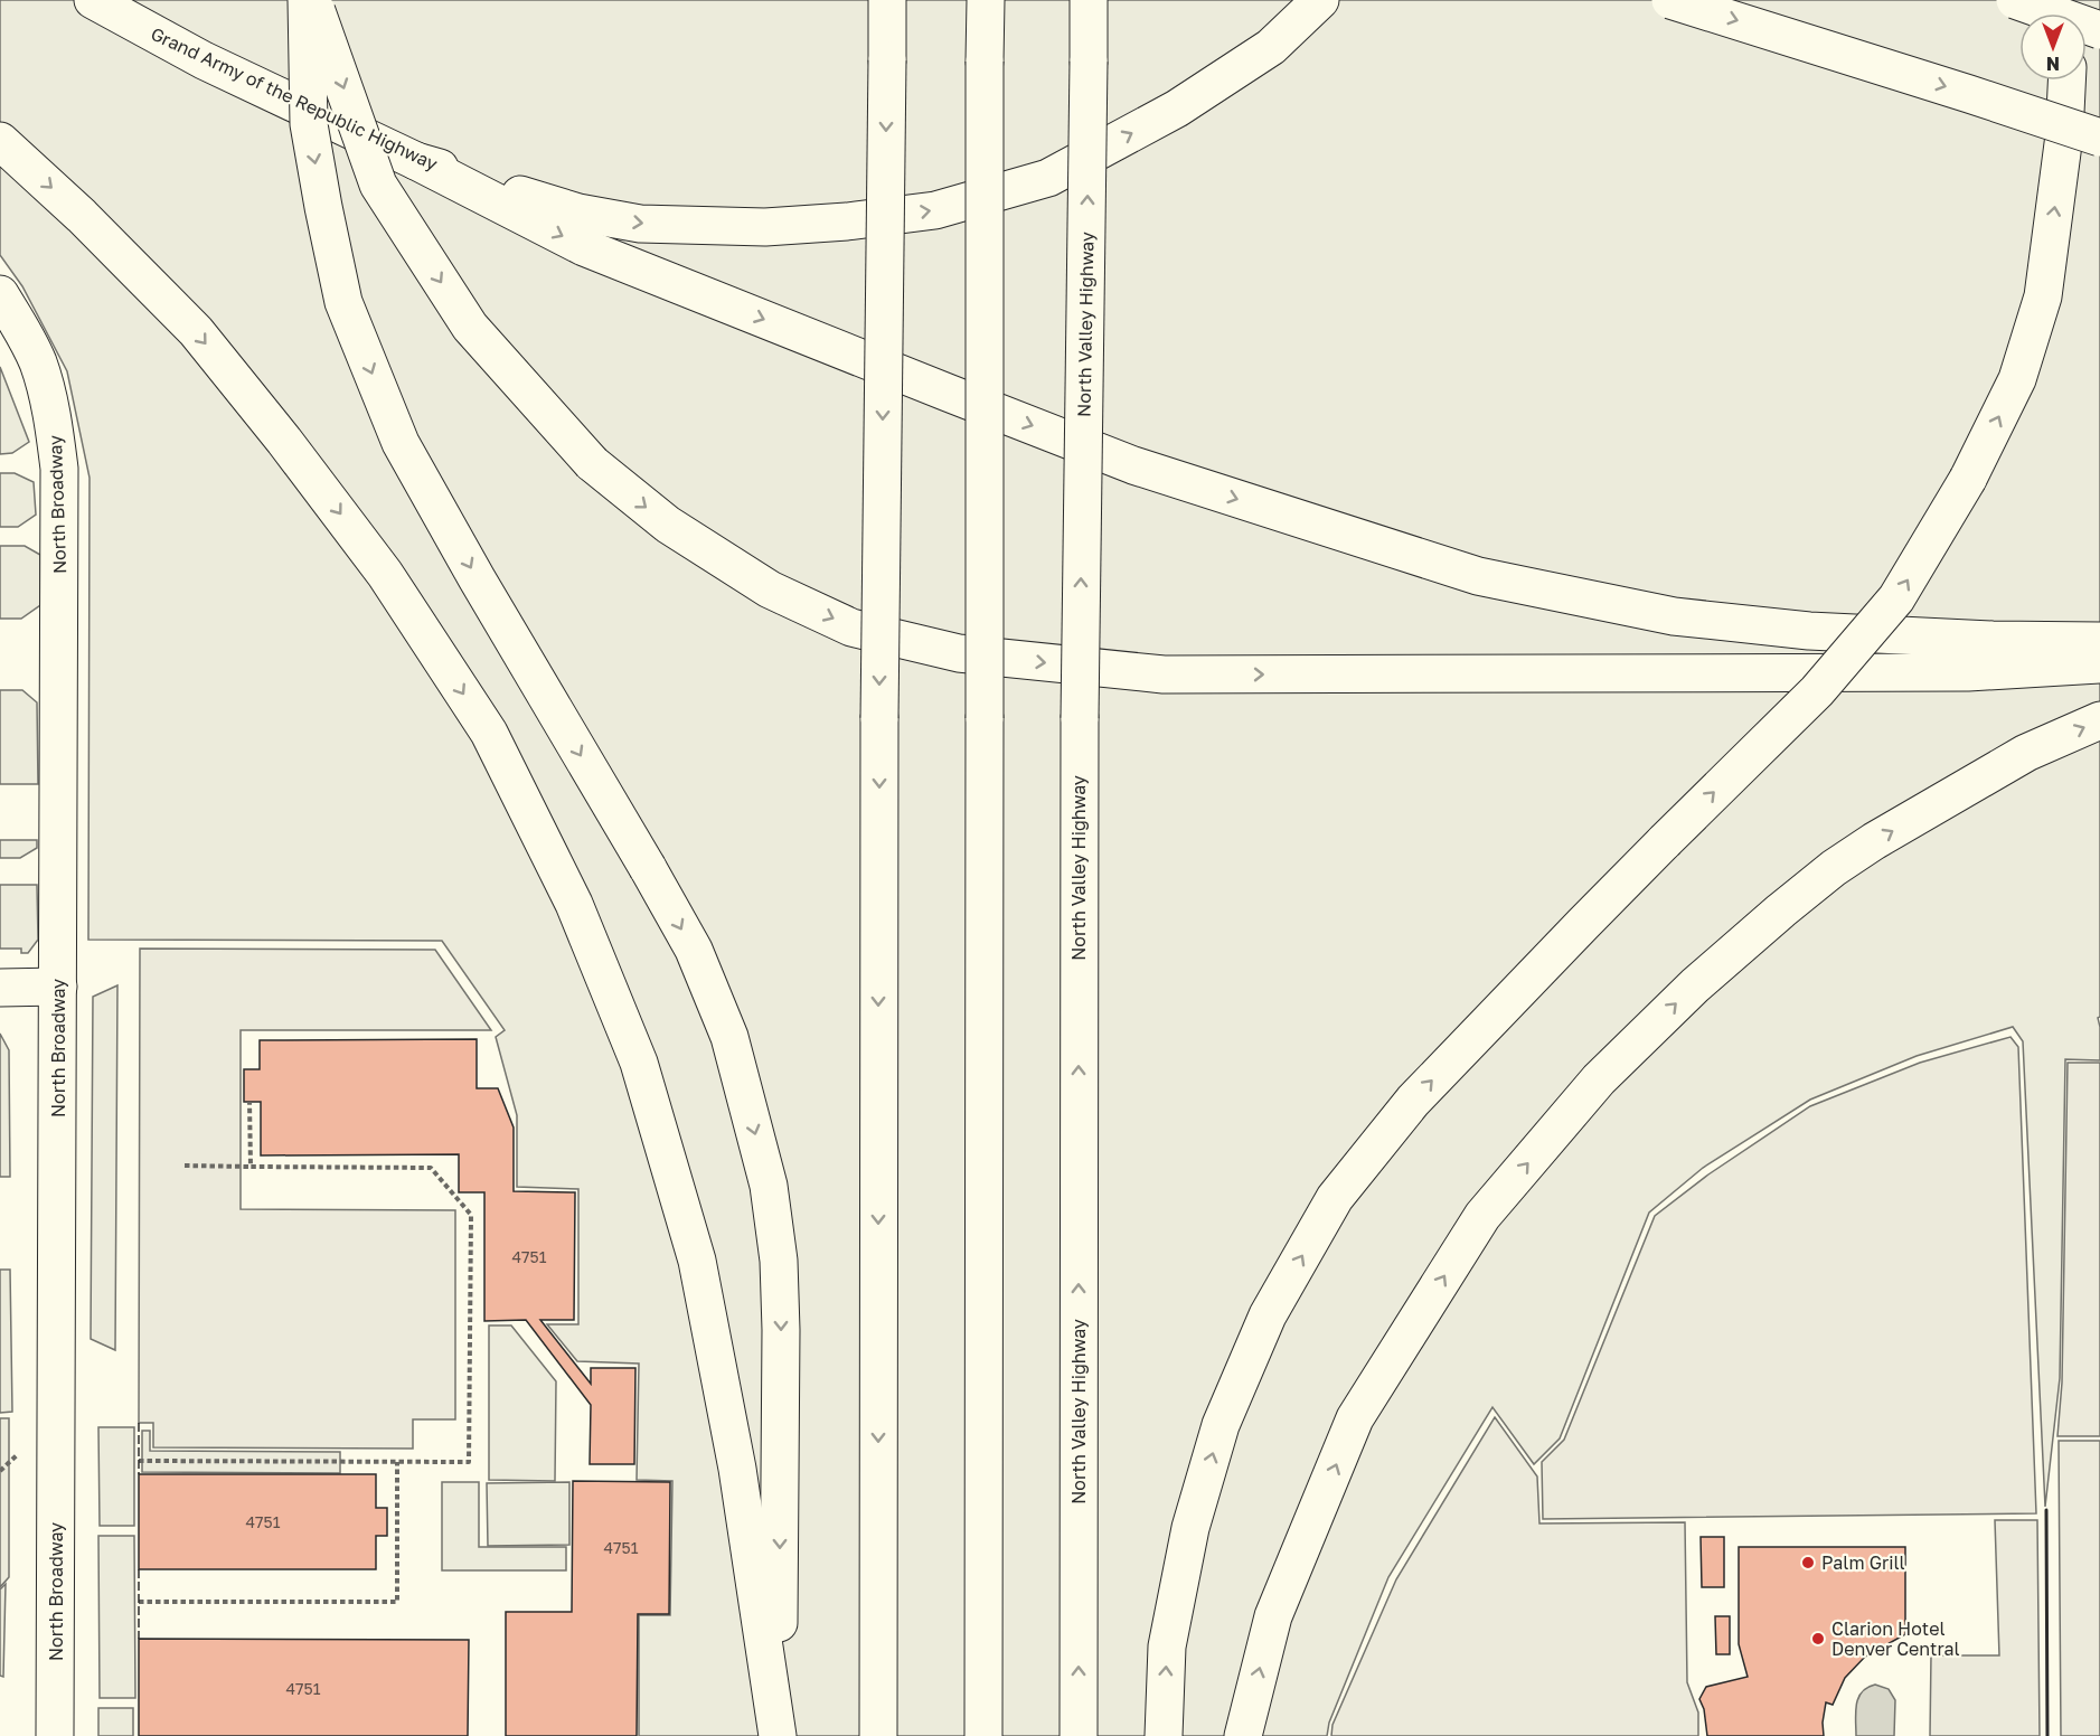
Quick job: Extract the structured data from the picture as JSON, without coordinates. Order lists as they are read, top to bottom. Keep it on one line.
{"streets":{"main road":["Grand Army of the Republic Highway","North Valley Highway","North Broadway"]},"one_way":["Grand Army of the Republic Highway"],"places":["Palm Grill","Clarion Hotel Denver Central"],"house_numbers":["4751","4751","4751","4751"],"north":"bottom"}
